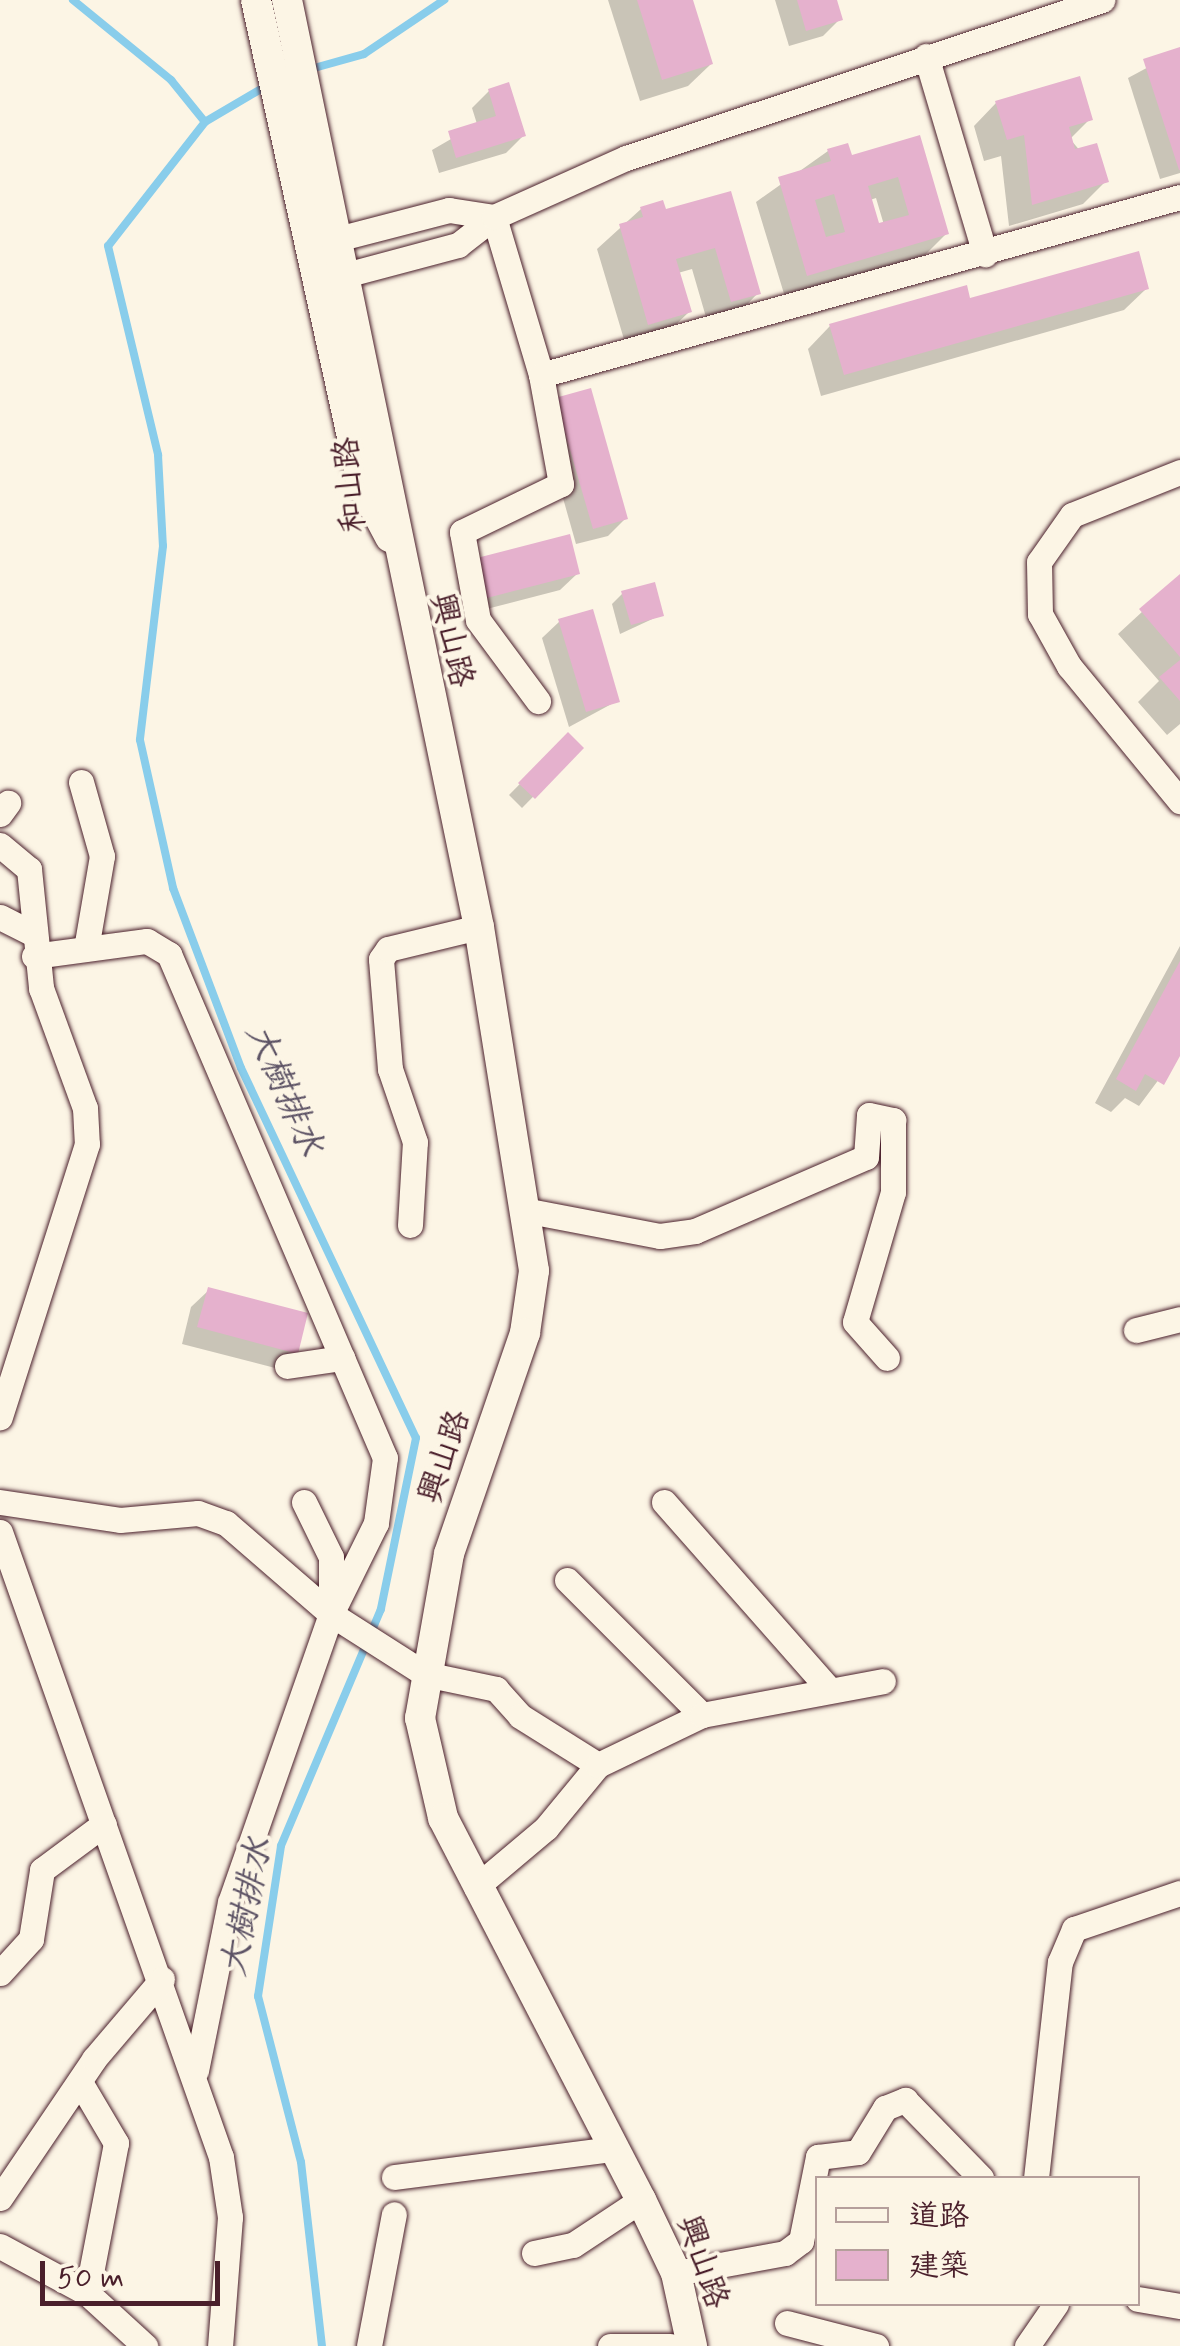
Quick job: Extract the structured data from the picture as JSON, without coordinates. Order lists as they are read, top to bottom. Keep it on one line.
{"streets":{"main road":["和山路","興山路"]},"crossings":[["和山路","興山路"]],"water":["大樹排水"],"legend":["道路","建築"],"scale_bar":"50 m"}
